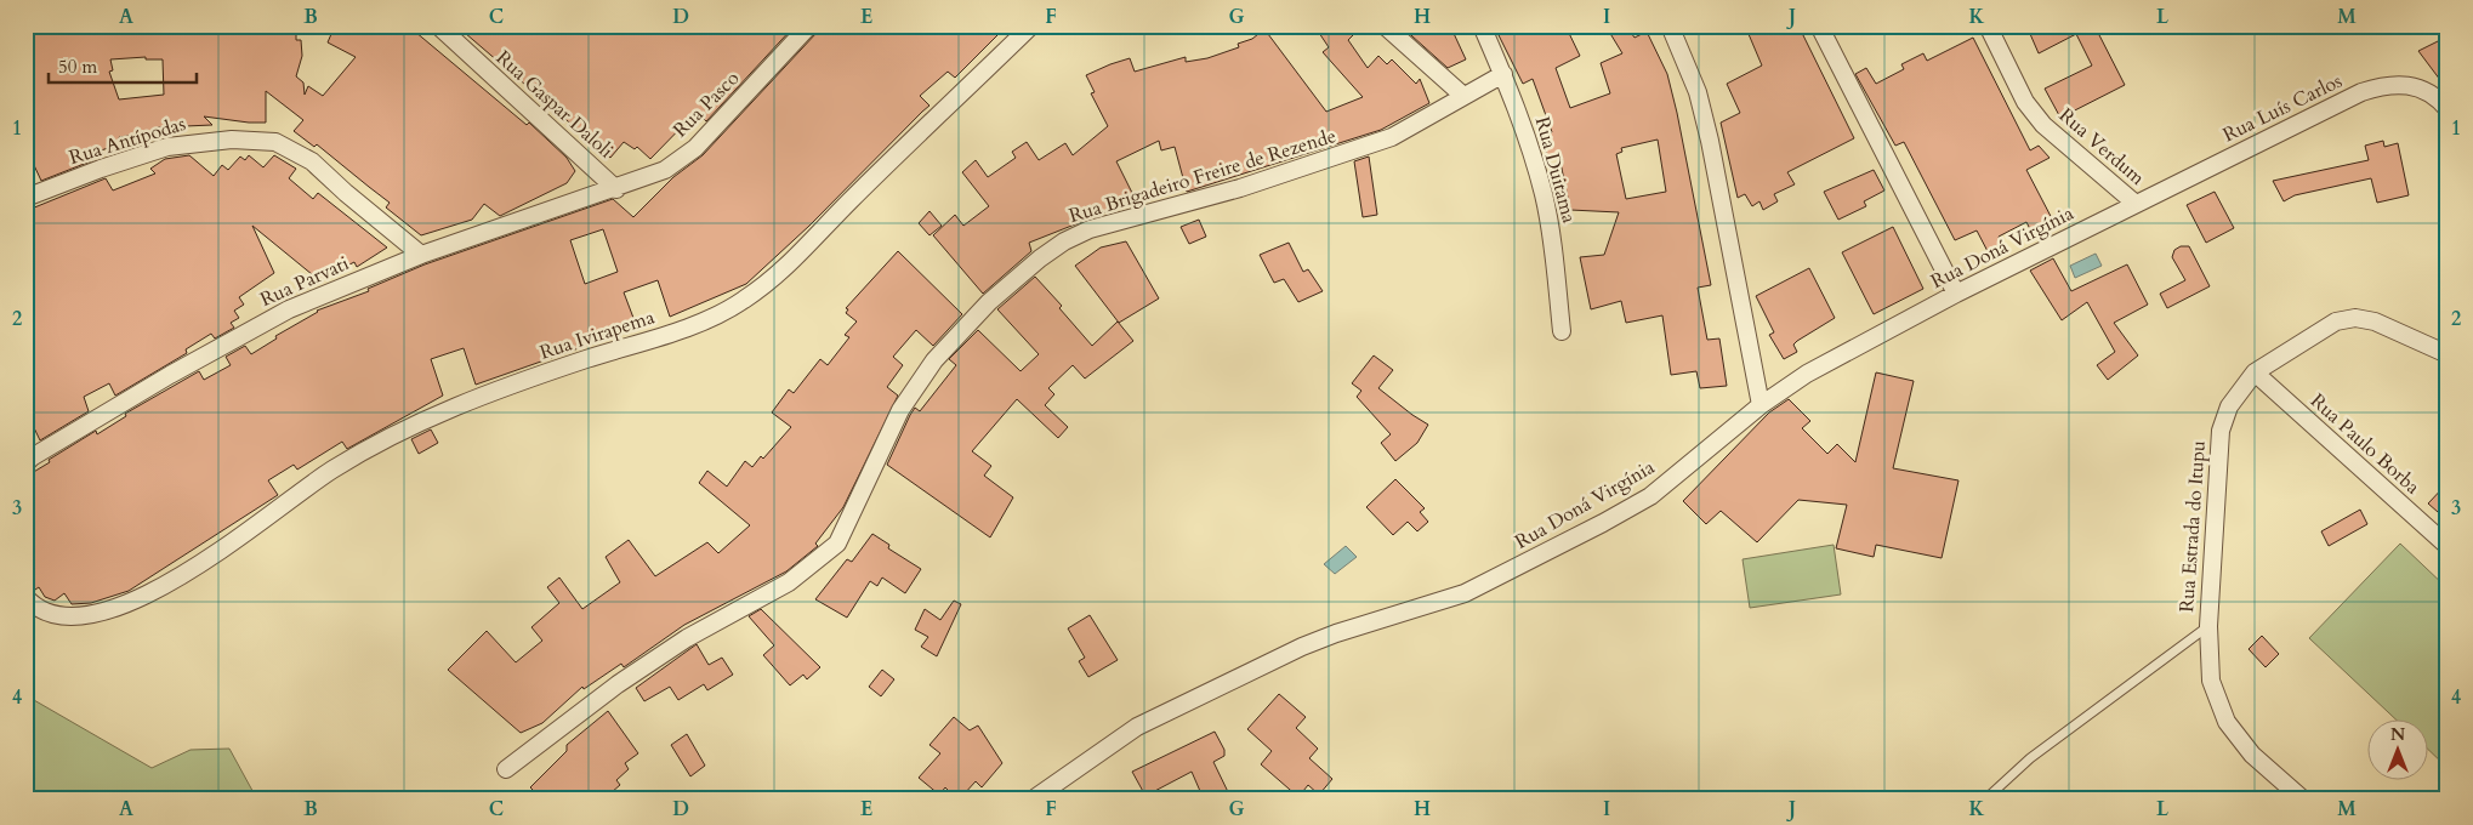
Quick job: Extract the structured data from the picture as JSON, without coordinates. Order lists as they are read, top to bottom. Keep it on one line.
{"streets":{"street":["Rua Gaspar Daloli","Rua Pasco","Rua Luís Carlos","Rua Antípodas","Rua Verdum","Rua Duitama","Rua Brigadeiro Freire de Rezende","Rua Doná Virgínia","Rua Parvati","Rua Ivirapema","Rua Paulo Borba","Rua Estrada do Itupu"]},"crossings":[["Rua Gaspar Daloli","Rua Pasco"],["Rua Gaspar Daloli","Rua Parvati"],["Rua Pasco","Rua Parvati"],["Rua Luís Carlos","Rua Verdum"],["Rua Luís Carlos","Rua Doná Virgínia"],["Rua Antípodas","Rua Parvati"],["Rua Verdum","Rua Doná Virgínia"],["Rua Duitama","Rua Brigadeiro Freire de Rezende"],["Rua Paulo Borba","Rua Estrada do Itupu"]],"scale_bar":"50 m","north":"top","grid":{"columns":["A","B","C","D","E","F","G","H","I","J","K","L","M"],"rows":["1","2","3","4"]}}
